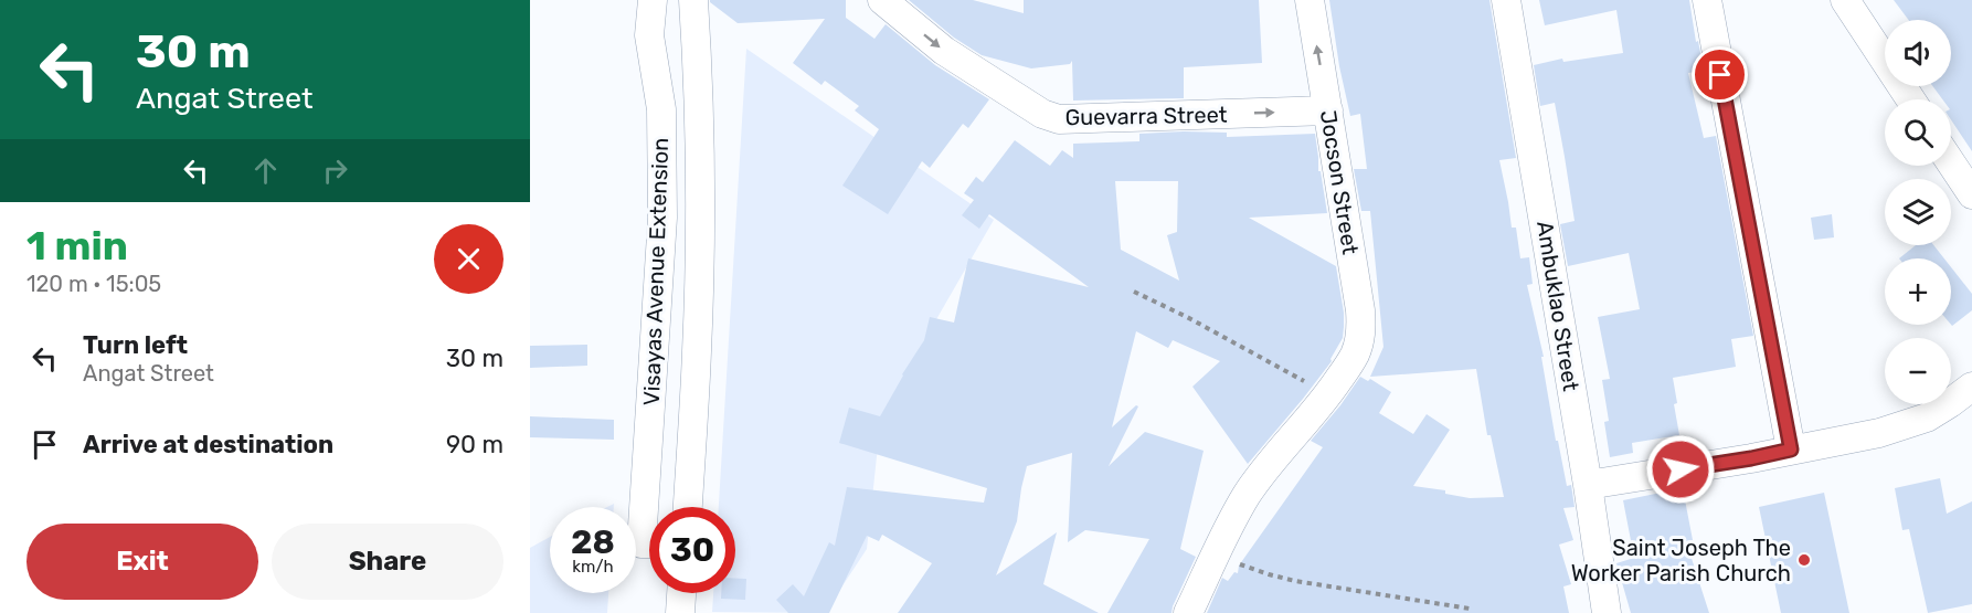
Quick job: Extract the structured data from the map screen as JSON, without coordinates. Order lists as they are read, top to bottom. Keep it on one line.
{"streets":{"street":["Guevarra Street","Jocson Street","Visayas Avenue Extension","Ambuklao Street"]},"crossings":[["Guevarra Street","Jocson Street"]],"one_way":["Guevarra Street"],"places":["Saint Joseph The Worker Parish Church"],"page":{"turn":["30 m","Angat Street"],"map_buttons":["+","−"],"heading":["1 min","120 m · 15:05"],"list":[{"name":"Turn left","note":"Angat Street","value":"30 m"},{"name":"Arrive at destination","value":"90 m"}],"speed":"28 km/h","limit":"30","buttons":["Exit","Share"]}}
